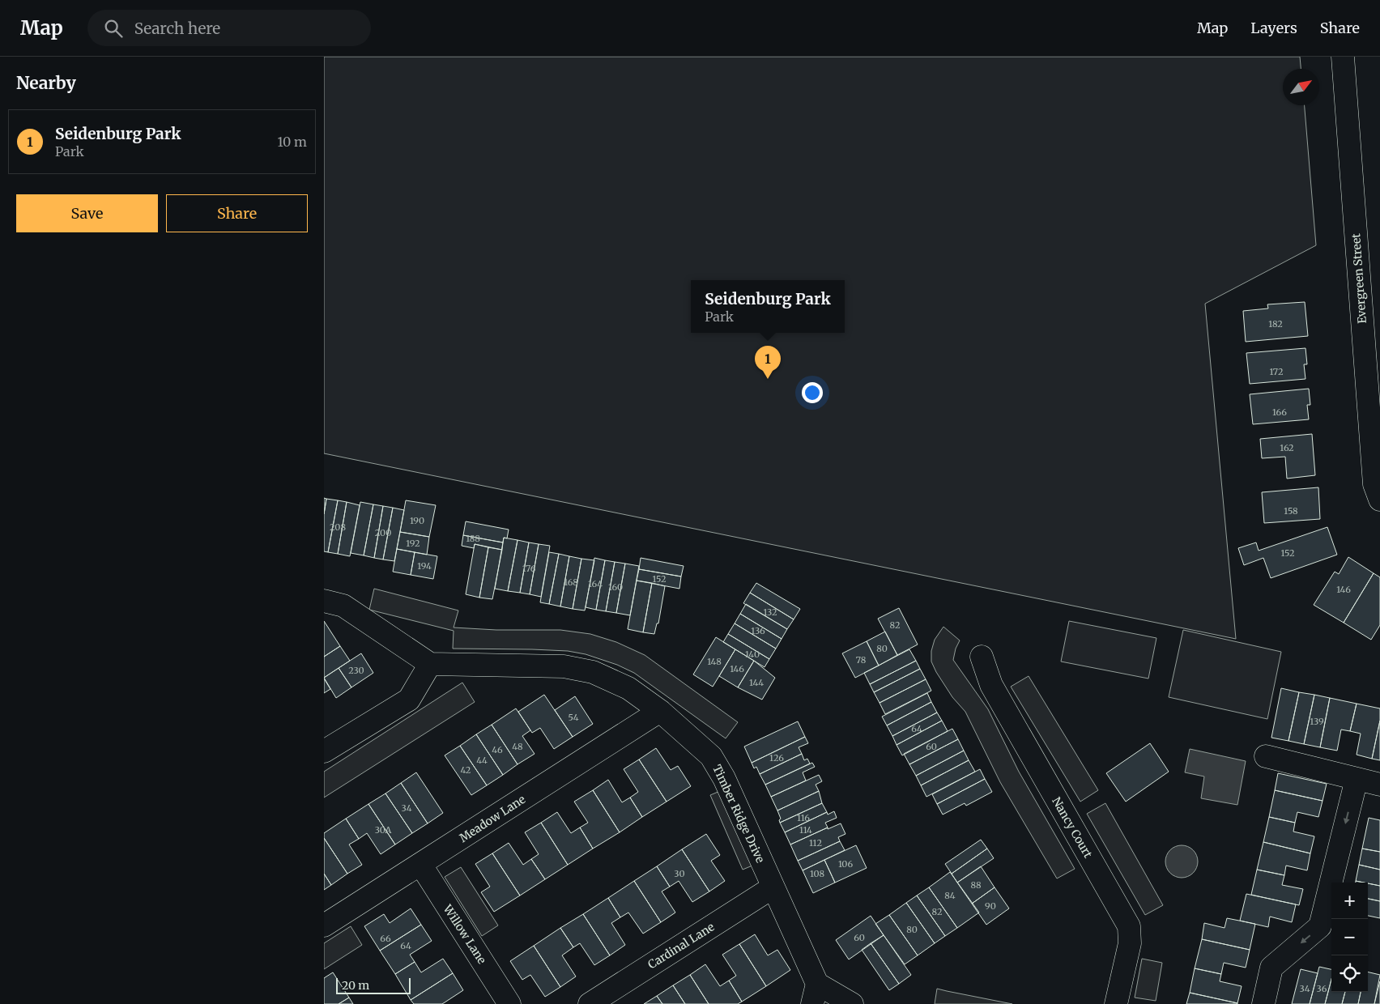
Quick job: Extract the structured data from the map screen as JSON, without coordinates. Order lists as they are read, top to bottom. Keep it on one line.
{"streets":{"street":["Evergreen Street","Timber Ridge Drive","Meadow Lane","Nancy Court","Willow Lane","Cardinal Lane"]},"crossings":[["Timber Ridge Drive","Meadow Lane"],["Timber Ridge Drive","Cardinal Lane"],["Meadow Lane","Willow Lane"]],"house_numbers":["182","172","166","162","158","190","208","200","188","192","152","194","176","152","168","164","160","146","132","82","136","80","140","78","148","146","230","144","54","139","64","48","60","46","126","44","42","34","116","30A","114","112","106","30","108","88","84","90","82","80","60","66","64","34","36"],"scale_bar":"20 m","north":"top right","page":{"header":"Map","search":"Search here","nav":["Map","Layers","Share"],"heading":"Nearby","list":[{"mark":"1","name":"Seidenburg Park","note":"Park","value":"10 m"}],"buttons":["Save","Share"],"popup":["Seidenburg Park","Park"],"pins":"1","map_buttons":["+","−"],"scale":"20 m"}}
